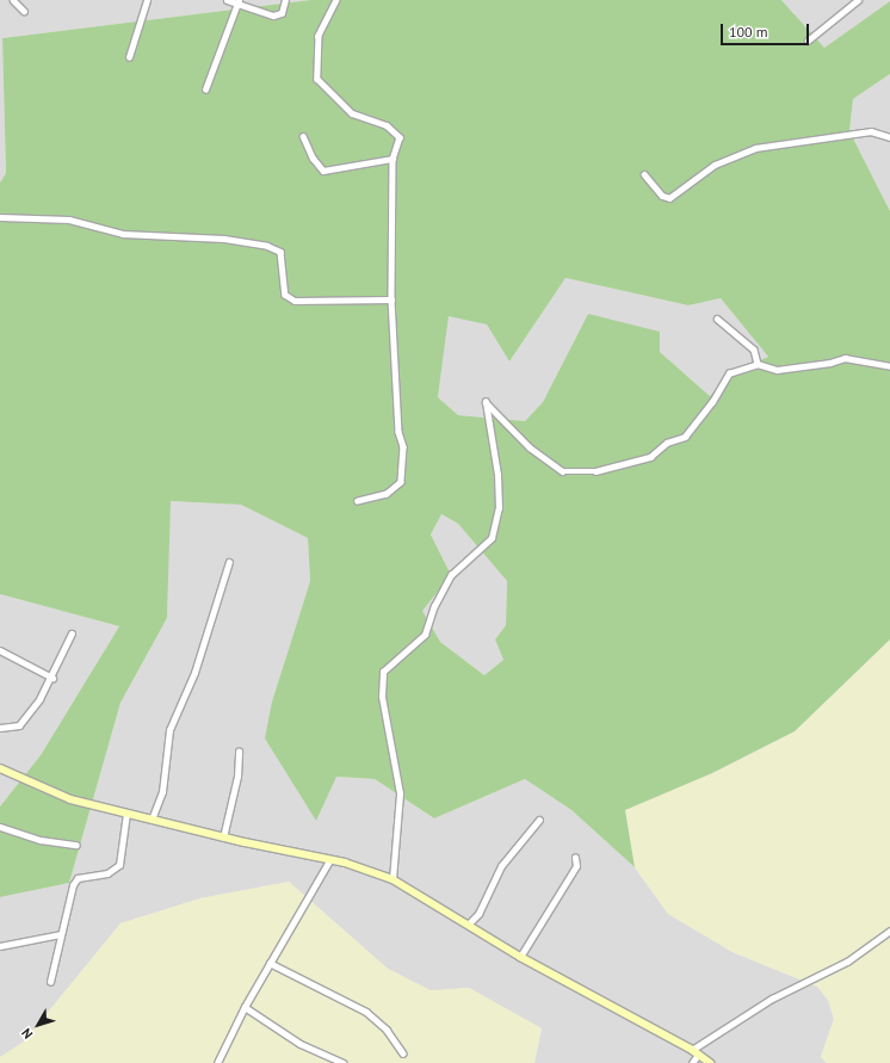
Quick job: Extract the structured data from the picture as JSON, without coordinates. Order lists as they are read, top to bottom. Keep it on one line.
{"scale_bar":"100 m","north":"bottom left"}
